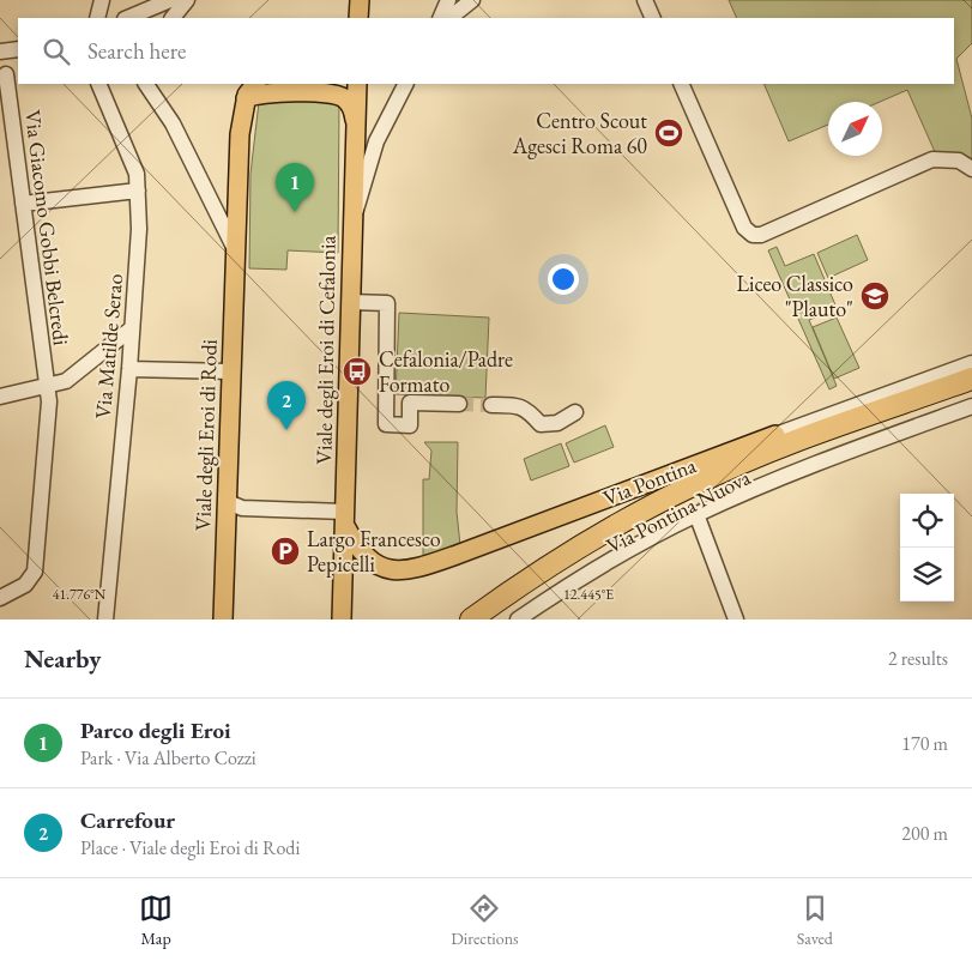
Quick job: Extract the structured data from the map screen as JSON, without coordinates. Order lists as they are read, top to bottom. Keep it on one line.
{"streets":{"highway":["Via Pontina Nuova"],"main road":["Viale degli Eroi di Cefalonia","Viale degli Eroi di Rodi","Via Pontina"],"street":["Via Giacomo Gobbi Belcredi","Via Matilde Serao"]},"crossings":[["Viale degli Eroi di Cefalonia","Via Pontina"]],"places":{"sports":["Centro Scout Agesci Roma 60"],"school or university":["Liceo Classico \"Plauto\""],"bus stop":["Cefalonia/Padre Formato"],"parking":["Largo Francesco Pepicelli"]},"north":"top right","page":{"search":"Search here","pins":["1","2"],"heading":["Nearby","2 results"],"list":[{"mark":"1","name":"Parco degli Eroi","note":"Park · Via Alberto Cozzi","value":"170 m"},{"mark":"2","name":"Carrefour","note":"Place · Viale degli Eroi di Rodi","value":"200 m"}],"nav":["Map","Directions","Saved"]},"coordinates":["41.776°N","12.445°E"]}
